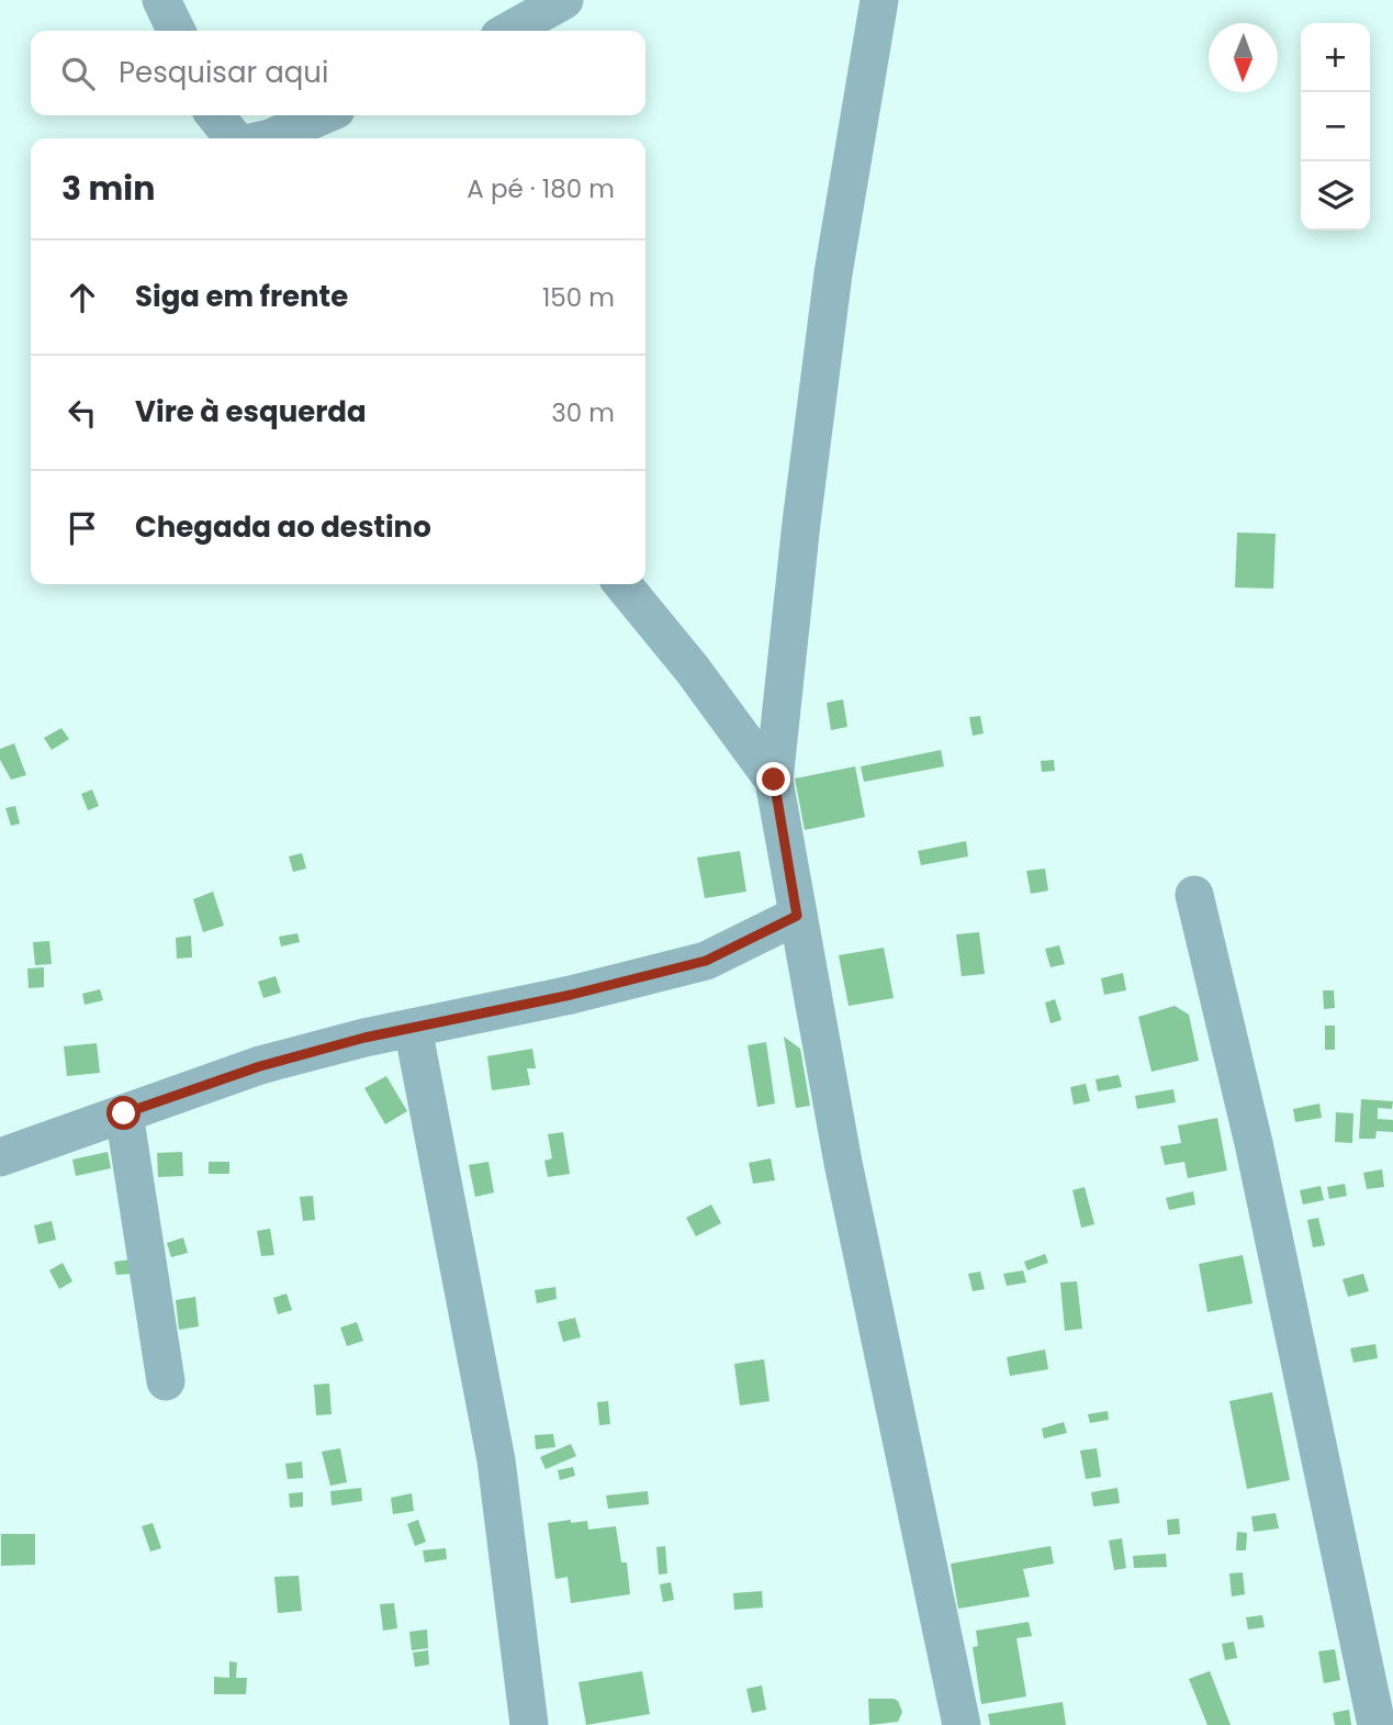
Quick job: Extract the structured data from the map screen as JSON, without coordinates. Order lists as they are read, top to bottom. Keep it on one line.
{"north":"bottom","page":{"map_buttons":["+","−"],"search":"Pesquisar aqui","heading":["3 min","A pé · 180 m"],"list":[["Siga em frente","150 m"],["Vire à esquerda","30 m"],"Chegada ao destino"]}}
